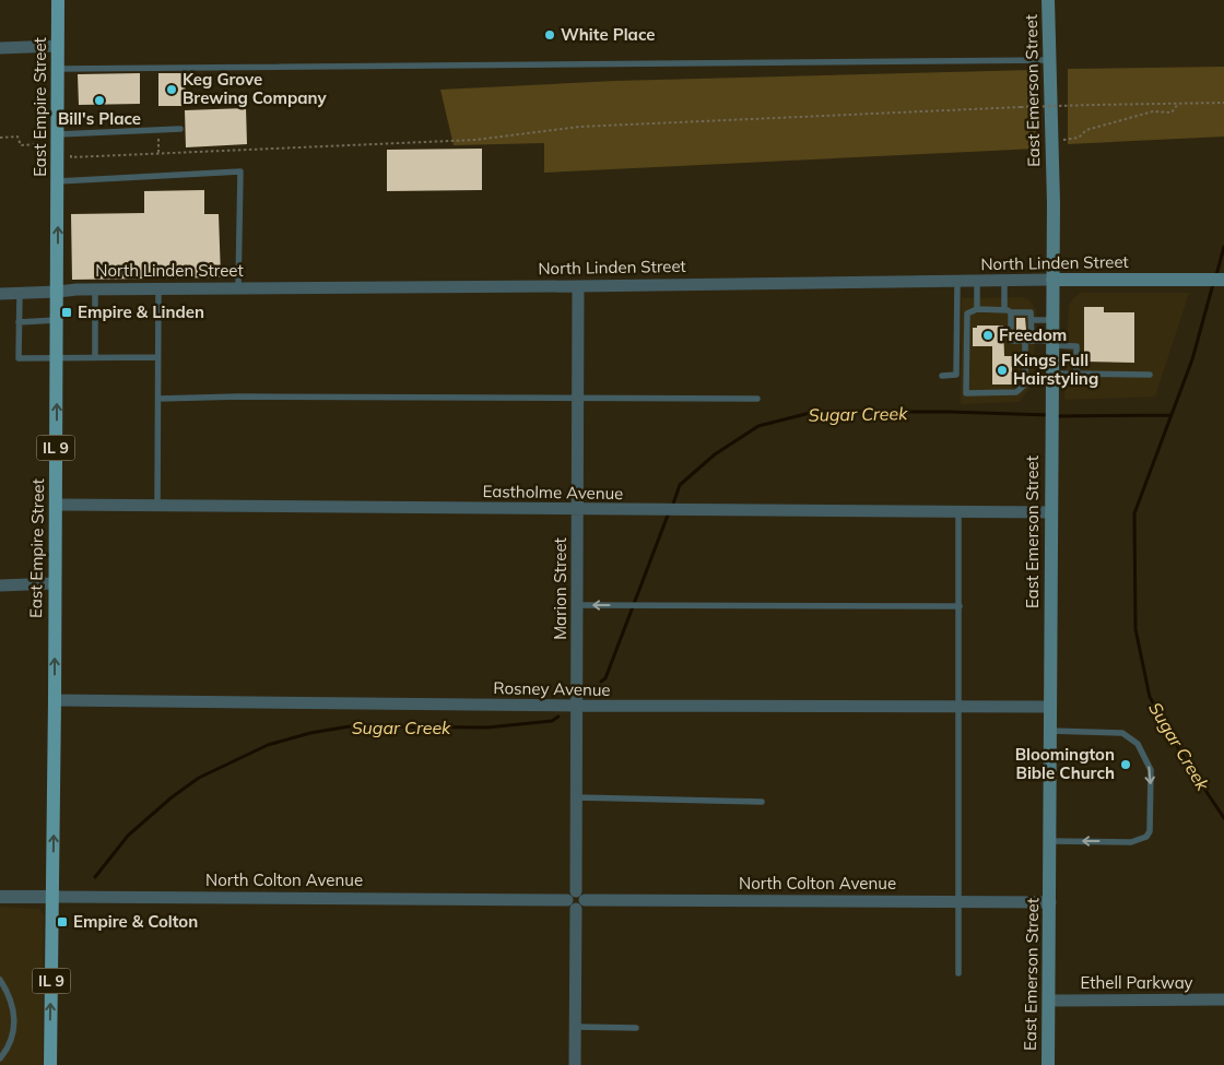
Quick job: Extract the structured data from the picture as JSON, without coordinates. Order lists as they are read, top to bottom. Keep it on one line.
{"streets":{"main road":["East Emerson Street","East Empire Street","North Linden Street","IL 9"],"street":["Eastholme Avenue","Marion Street","Rosney Avenue","North Colton Avenue","Ethell Parkway"]},"crossings":[["East Emerson Street","North Linden Street"],["East Emerson Street","Eastholme Avenue"],["East Emerson Street","Rosney Avenue"],["East Emerson Street","North Colton Avenue"],["East Emerson Street","Ethell Parkway"],["East Empire Street","North Linden Street"],["East Empire Street","Eastholme Avenue"],["East Empire Street","Rosney Avenue"],["East Empire Street","North Colton Avenue"],["North Linden Street","Marion Street"],["Eastholme Avenue","Marion Street"],["Marion Street","Rosney Avenue"],["Marion Street","North Colton Avenue"]],"one_way":["East Empire Street"],"water":["Sugar Creek"],"places":{"other":["White Place","Keg Grove Brewing Company","Bill's Place","Freedom","Kings Full Hairstyling","Bloomington Bible Church"],"transit":["Empire & Linden","Empire & Colton"]}}
